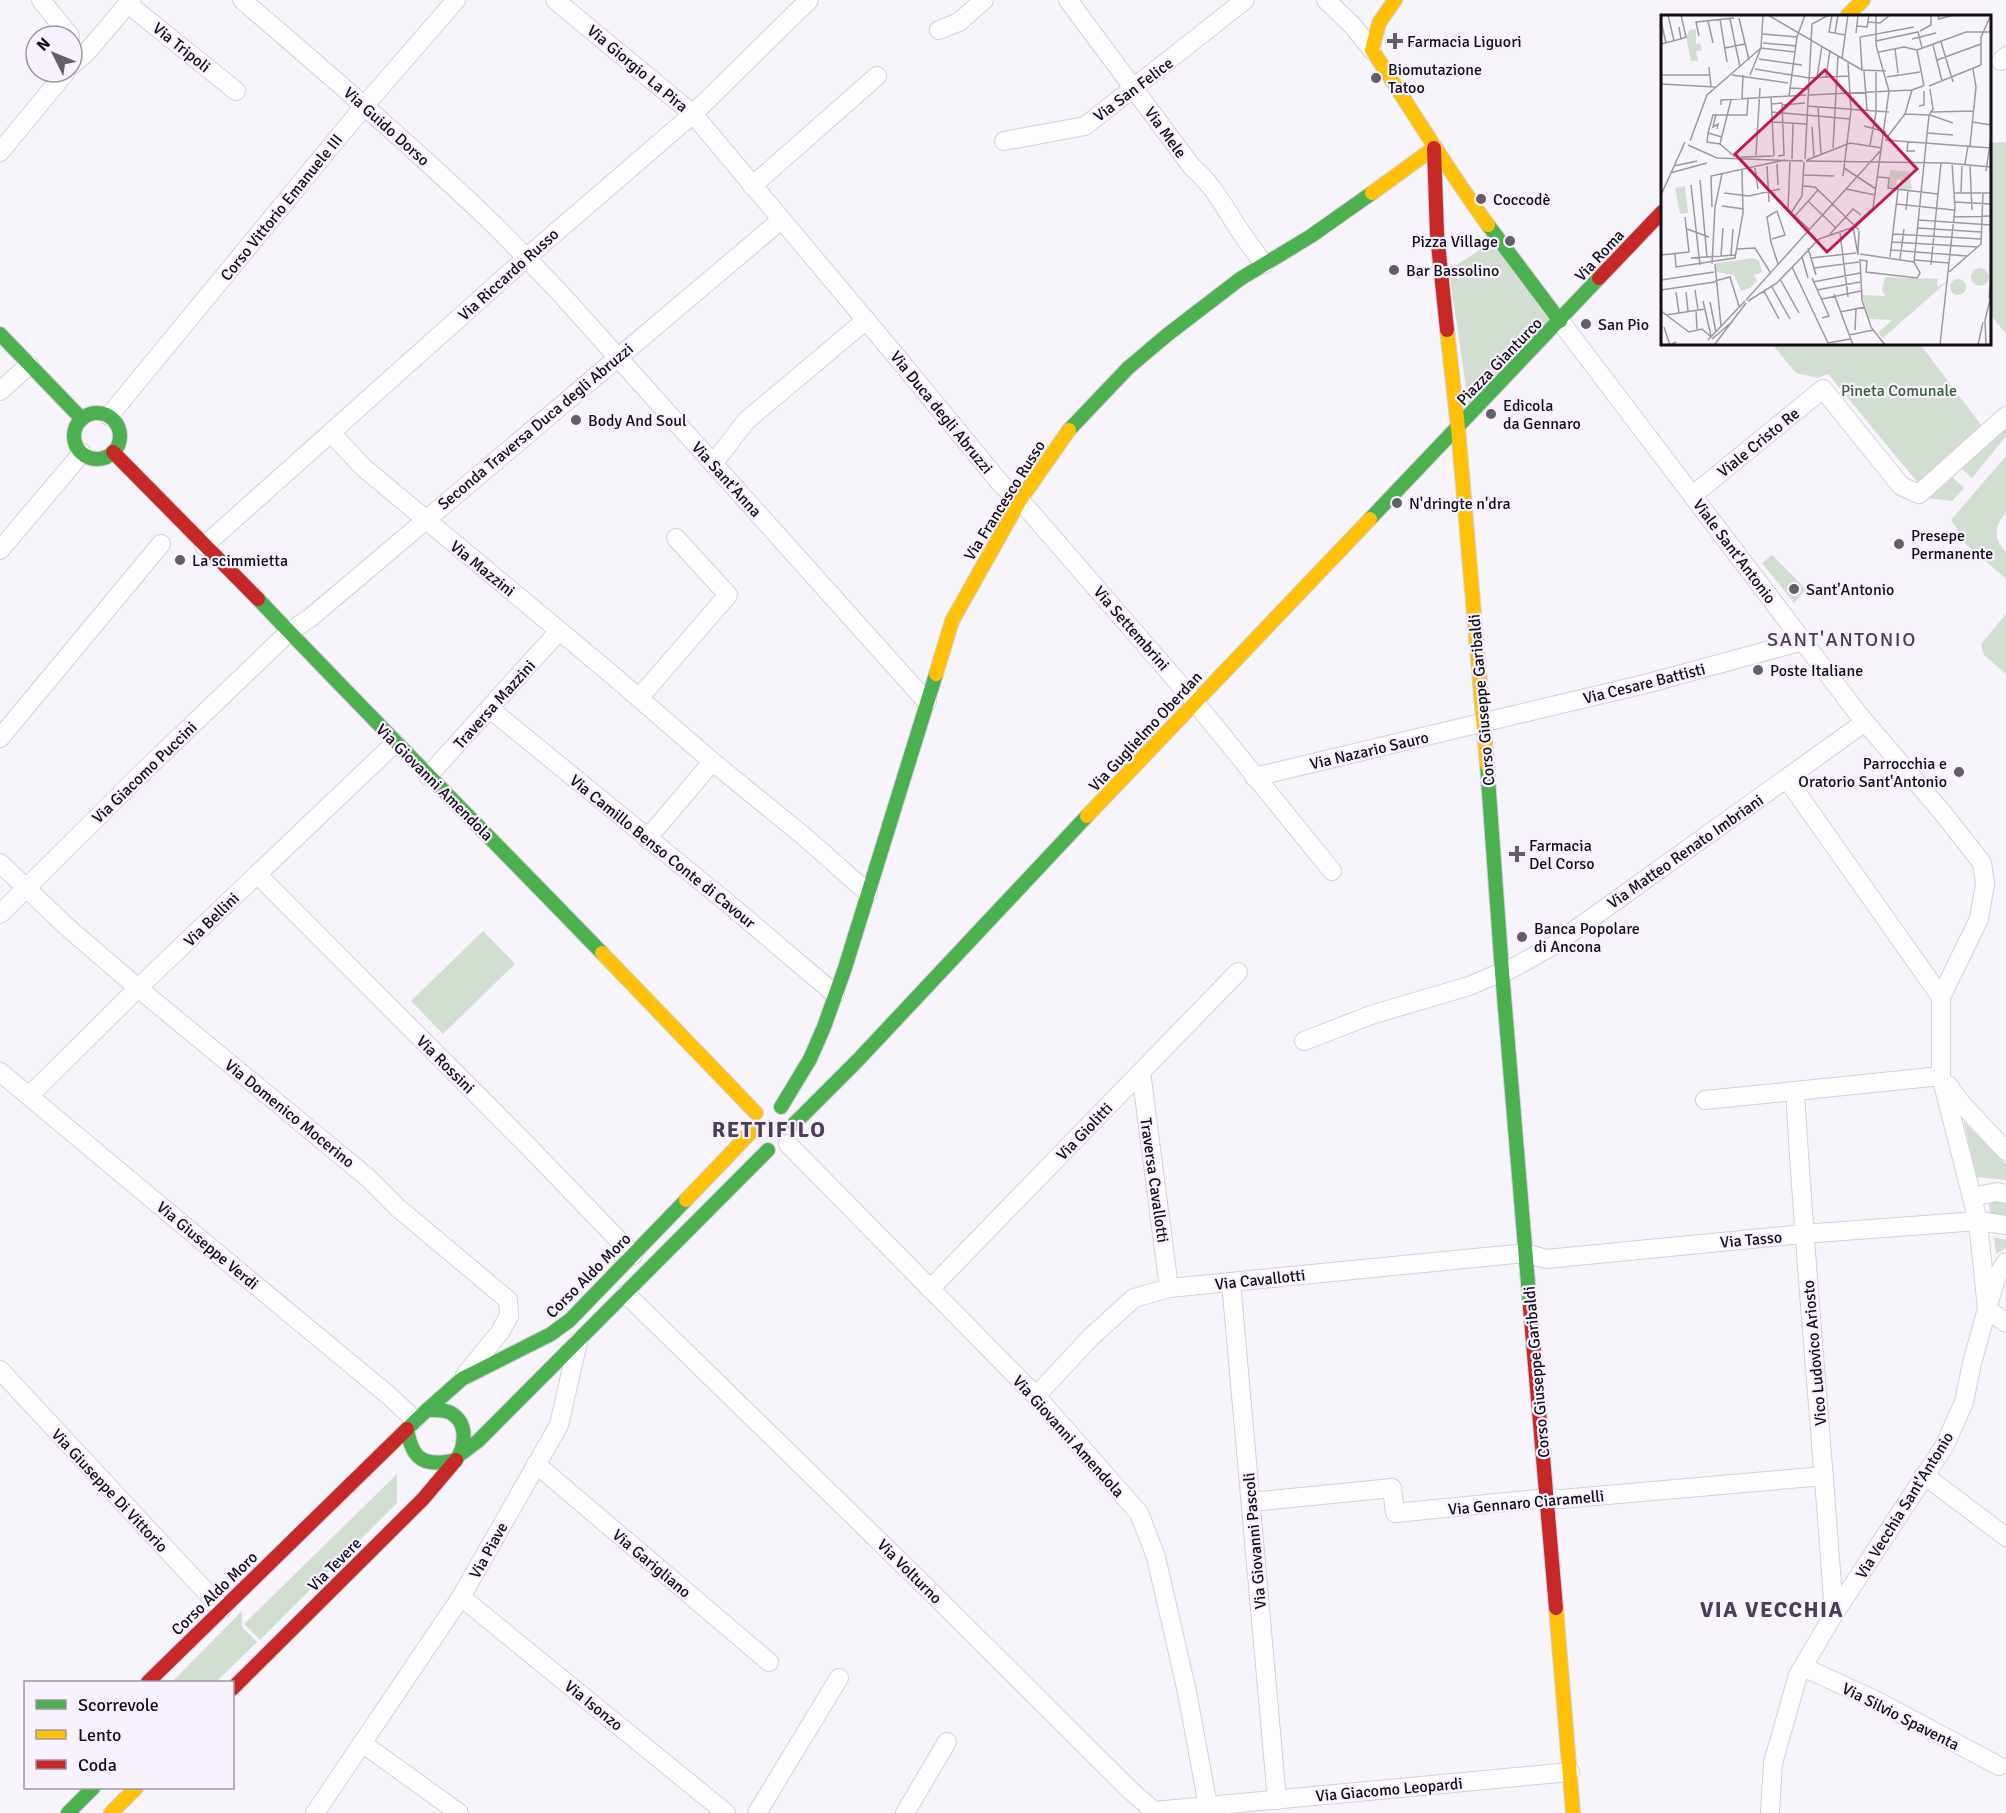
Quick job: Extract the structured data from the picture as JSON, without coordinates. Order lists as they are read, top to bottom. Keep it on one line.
{"streets":{"street":["Via Tripoli","Via Giorgio La Pira","Via San Felice","Via Guido Dorso","Via Mele","Corso Vittorio Emanuele III","Via Roma","Via Riccardo Russo","Piazza Gianturco","Via Duca degli Abruzzi","Seconda Traversa Duca degli Abruzzi","Viale Cristo Re","Via Sant'Anna","Via Francesco Russo","Viale Sant'Antonio","Via Mazzini","Via Settembrini","Via Cesare Battisti","Corso Giuseppe Garibaldi","Traversa Mazzini","Via Guglielmo Oberdan","Via Nazario Sauro","Via Giacomo Puccini","Via Giovanni Amendola","Via Camillo Benso Conte di Cavour","Via Matteo Renato Imbriani","Via Bellini","Via Rossini","Via Domenico Mocerino","Via Giolitti","Traversa Cavallotti","Via Tasso","Via Giuseppe Verdi","Corso Aldo Moro","Via Cavallotti","Vico Ludovico Ariosto","Via Giuseppe Di Vittorio","Via Gennaro Ciaramelli","Via Vecchia Sant'Antonio","Via Giovanni Pascoli","Via Piave","Via Garigliano","Via Tevere","Via Volturno","Via Isonzo","Via Silvio Spaventa","Via Giacomo Leopardi"]},"crossings":[["Via Giorgio La Pira","Via Riccardo Russo"],["Via Giorgio La Pira","Via Duca degli Abruzzi"],["Via San Felice","Via Mele"],["Via Guido Dorso","Corso Vittorio Emanuele III"],["Via Guido Dorso","Via Riccardo Russo"],["Via Guido Dorso","Via Sant'Anna"],["Via Mele","Via Francesco Russo"],["Corso Vittorio Emanuele III","Via Giovanni Amendola"],["Via Roma","Piazza Gianturco"],["Via Roma","Viale Sant'Antonio"],["Via Riccardo Russo","Via Duca degli Abruzzi"],["Via Riccardo Russo","Via Sant'Anna"],["Via Riccardo Russo","Via Mazzini"],["Via Riccardo Russo","Via Giovanni Amendola"],["Piazza Gianturco","Via Francesco Russo"],["Piazza Gianturco","Viale Sant'Antonio"],["Piazza Gianturco","Corso Giuseppe Garibaldi"],["Piazza Gianturco","Via Guglielmo Oberdan"],["Via Duca degli Abruzzi","Seconda Traversa Duca degli Abruzzi"],["Via Duca degli Abruzzi","Via Francesco Russo"],["Via Duca degli Abruzzi","Via Settembrini"],["Seconda Traversa Duca degli Abruzzi","Via Sant'Anna"],["Seconda Traversa Duca degli Abruzzi","Via Mazzini"],["Seconda Traversa Duca degli Abruzzi","Via Giacomo Puccini"],["Seconda Traversa Duca degli Abruzzi","Via Giovanni Amendola"],["Viale Cristo Re","Viale Sant'Antonio"],["Via Sant'Anna","Via Francesco Russo"],["Via Francesco Russo","Via Mazzini"],["Via Francesco Russo","Via Settembrini"],["Via Francesco Russo","Via Guglielmo Oberdan"],["Via Francesco Russo","Via Camillo Benso Conte di Cavour"],["Viale Sant'Antonio","Via Cesare Battisti"],["Viale Sant'Antonio","Via Matteo Renato Imbriani"],["Viale Sant'Antonio","Via Vecchia Sant'Antonio"],["Via Mazzini","Traversa Mazzini"],["Via Settembrini","Via Guglielmo Oberdan"],["Via Settembrini","Via Nazario Sauro"],["Via Cesare Battisti","Corso Giuseppe Garibaldi"],["Via Cesare Battisti","Via Nazario Sauro"],["Corso Giuseppe Garibaldi","Via Guglielmo Oberdan"],["Corso Giuseppe Garibaldi","Via Nazario Sauro"],["Corso Giuseppe Garibaldi","Via Matteo Renato Imbriani"],["Corso Giuseppe Garibaldi","Via Tasso"],["Corso Giuseppe Garibaldi","Via Cavallotti"],["Corso Giuseppe Garibaldi","Via Gennaro Ciaramelli"],["Corso Giuseppe Garibaldi","Via Giacomo Leopardi"],["Traversa Mazzini","Via Giovanni Amendola"],["Traversa Mazzini","Via Camillo Benso Conte di Cavour"],["Via Giacomo Puccini","Via Giovanni Amendola"],["Via Giacomo Puccini","Via Domenico Mocerino"],["Via Giovanni Amendola","Via Bellini"],["Via Giovanni Amendola","Via Giolitti"],["Via Giovanni Amendola","Corso Aldo Moro"],["Via Giovanni Amendola","Via Cavallotti"],["Via Giovanni Amendola","Via Volturno"],["Via Giovanni Amendola","Via Giacomo Leopardi"],["Via Bellini","Via Rossini"],["Via Bellini","Via Domenico Mocerino"],["Via Bellini","Via Giuseppe Verdi"],["Via Rossini","Corso Aldo Moro"],["Via Domenico Mocerino","Corso Aldo Moro"],["Via Giolitti","Traversa Cavallotti"],["Traversa Cavallotti","Via Cavallotti"],["Via Tasso","Via Cavallotti"],["Via Tasso","Vico Ludovico Ariosto"],["Via Tasso","Via Vecchia Sant'Antonio"],["Via Giuseppe Verdi","Corso Aldo Moro"],["Via Giuseppe Verdi","Via Tevere"],["Corso Aldo Moro","Via Giuseppe Di Vittorio"],["Corso Aldo Moro","Via Tevere"],["Via Cavallotti","Via Giovanni Pascoli"],["Vico Ludovico Ariosto","Via Gennaro Ciaramelli"],["Vico Ludovico Ariosto","Via Vecchia Sant'Antonio"],["Via Gennaro Ciaramelli","Via Giovanni Pascoli"],["Via Giovanni Pascoli","Via Giacomo Leopardi"],["Via Piave","Via Garigliano"],["Via Piave","Via Tevere"],["Via Piave","Via Isonzo"],["Via Volturno","Via Giacomo Leopardi"]],"districts":["SANT'ANTONIO","RETTIFILO","VIA VECCHIA"],"parks":["Pineta Comunale"],"places":{"health":["Farmacia Liguori","Farmacia Del Corso"],"other":["Biomutazione Tatoo","Coccodè","Pizza Village","Bar Bassolino","San Pio","Edicola da Gennaro","Body And Soul","N'dringte n'dra","Presepe Permanente","La scimmietta","Sant'Antonio","Poste Italiane","Parrocchia e Oratorio Sant'Antonio","Banca Popolare di Ancona"]},"legend":["Scorrevole","Lento","Coda"],"north":"top left"}
